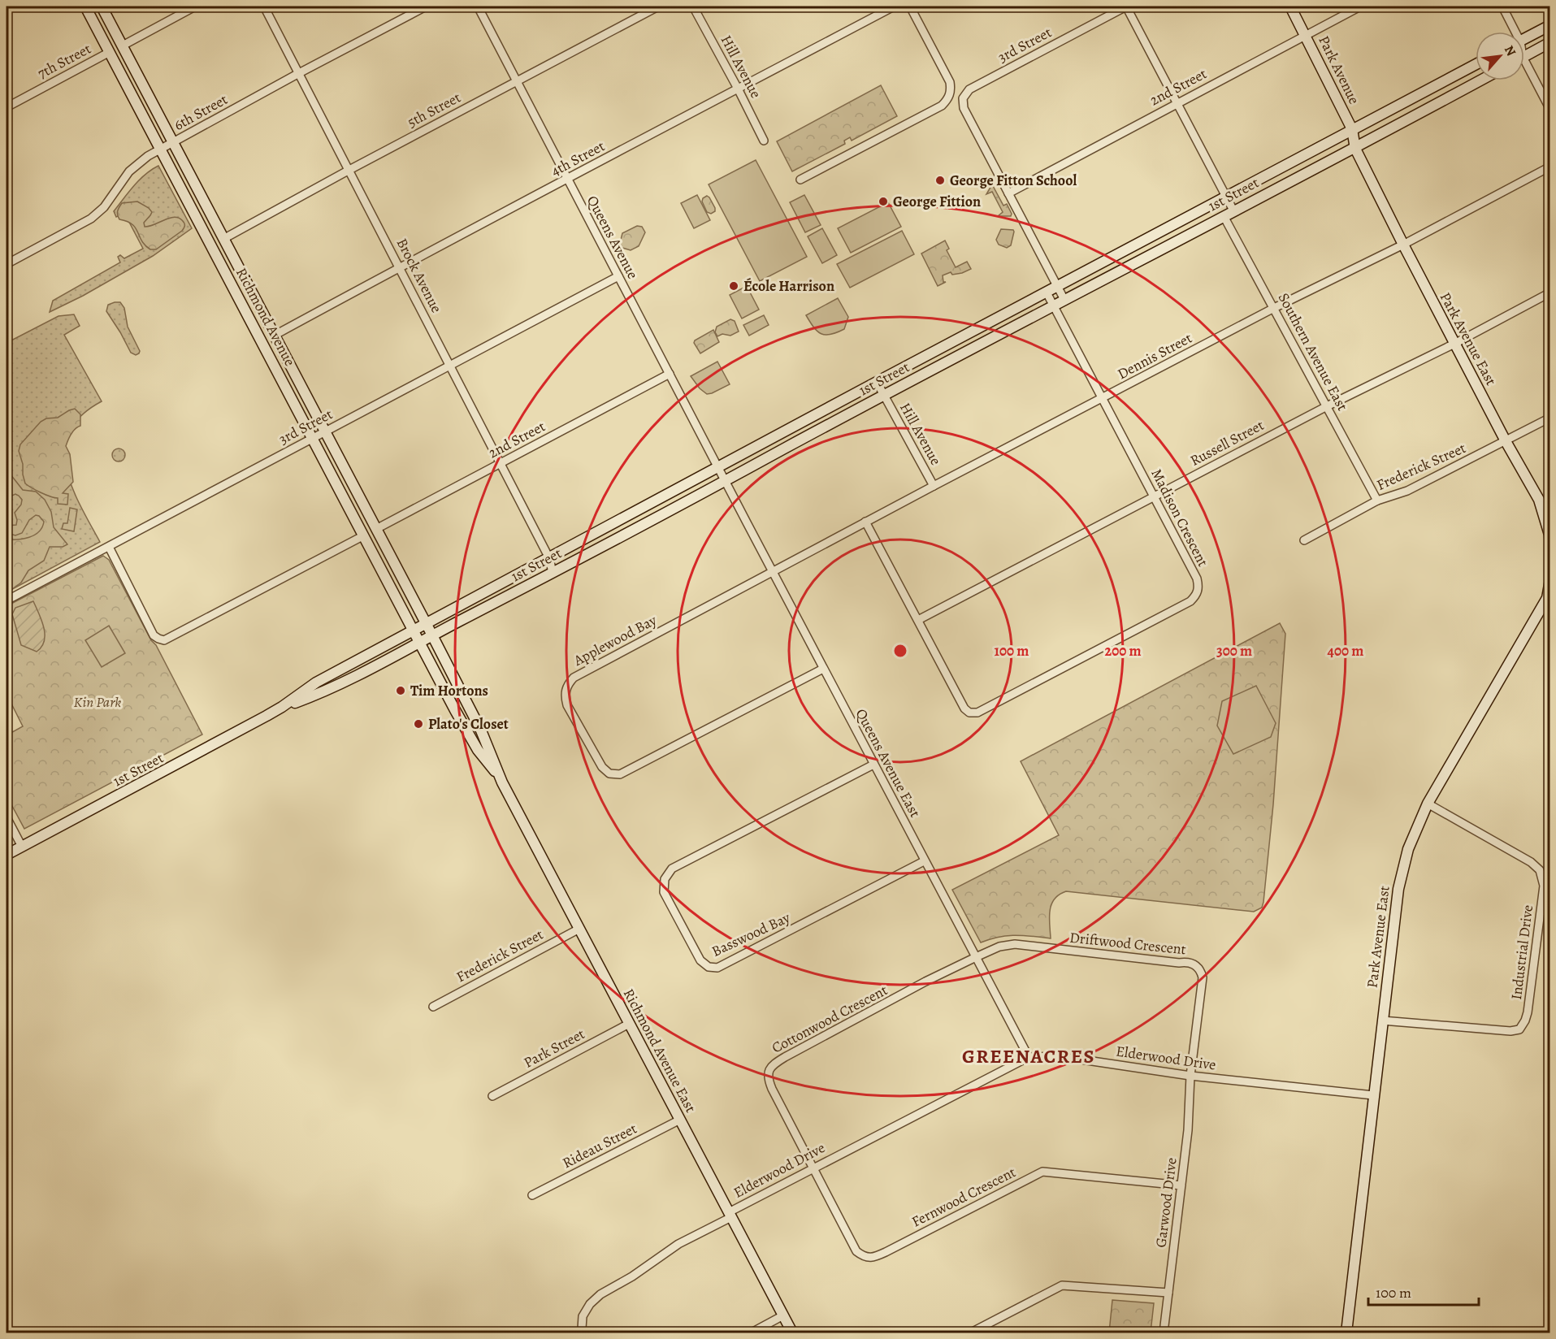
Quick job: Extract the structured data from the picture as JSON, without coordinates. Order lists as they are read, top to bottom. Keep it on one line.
{"streets":{"main road":["Park Avenue","1st Street","Richmond Avenue","Park Avenue East","Richmond Avenue East"],"street":["3rd Street","7th Street","Hill Avenue","2nd Street","5th Street","6th Street","4th Street","Queens Avenue","Brock Avenue","Southern Avenue East","Dennis Street","Russell Street","Frederick Street","Madison Crescent","Applewood Bay","Queens Avenue East","Basswood Bay","Driftwood Crescent","Industrial Drive","Cottonwood Crescent","Park Street","Elderwood Drive","Rideau Street","Fernwood Crescent","Garwood Drive"]},"crossings":[["3rd Street","2nd Street"],["3rd Street","Queens Avenue"],["3rd Street","Brock Avenue"],["3rd Street","Richmond Avenue"],["7th Street","Richmond Avenue"],["Hill Avenue","4th Street"],["Hill Avenue","1st Street"],["Hill Avenue","Dennis Street"],["Park Avenue","2nd Street"],["Park Avenue","1st Street"],["Park Avenue","Park Avenue East"],["2nd Street","Queens Avenue"],["2nd Street","Brock Avenue"],["2nd Street","Richmond Avenue"],["5th Street","Queens Avenue"],["5th Street","Brock Avenue"],["5th Street","Richmond Avenue"],["6th Street","Brock Avenue"],["6th Street","Richmond Avenue"],["4th Street","Queens Avenue"],["4th Street","Brock Avenue"],["4th Street","Richmond Avenue"],["1st Street","Queens Avenue"],["1st Street","Brock Avenue"],["1st Street","Richmond Avenue"],["1st Street","Park Avenue East"],["1st Street","Southern Avenue East"],["1st Street","Madison Crescent"],["1st Street","Queens Avenue East"],["1st Street","Richmond Avenue East"],["Queens Avenue","Queens Avenue East"],["Richmond Avenue","Richmond Avenue East"],["Park Avenue East","Dennis Street"],["Park Avenue East","Russell Street"],["Park Avenue East","Frederick Street"],["Park Avenue East","Industrial Drive"],["Park Avenue East","Elderwood Drive"],["Southern Avenue East","Dennis Street"],["Southern Avenue East","Russell Street"],["Southern Avenue East","Frederick Street"],["Dennis Street","Madison Crescent"],["Dennis Street","Applewood Bay"],["Dennis Street","Queens Avenue East"],["Russell Street","Madison Crescent"],["Frederick Street","Richmond Avenue East"],["Applewood Bay","Queens Avenue East"],["Queens Avenue East","Basswood Bay"],["Queens Avenue East","Driftwood Crescent"],["Queens Avenue East","Cottonwood Crescent"],["Queens Avenue East","Elderwood Drive"],["Driftwood Crescent","Cottonwood Crescent"],["Driftwood Crescent","Elderwood Drive"],["Driftwood Crescent","Garwood Drive"],["Cottonwood Crescent","Elderwood Drive"],["Cottonwood Crescent","Fernwood Crescent"],["Park Street","Richmond Avenue East"],["Richmond Avenue East","Elderwood Drive"],["Richmond Avenue East","Rideau Street"],["Elderwood Drive","Fernwood Crescent"],["Elderwood Drive","Garwood Drive"],["Fernwood Crescent","Garwood Drive"]],"districts":["GREENACRES"],"parks":["Kin Park"],"places":["George Fitton School","George Fittion","École Harrison","Tim Hortons","Plato's Closet"],"scale_bar":"100 m","north":"top right","rings":["100 m","200 m","300 m","400 m"]}
